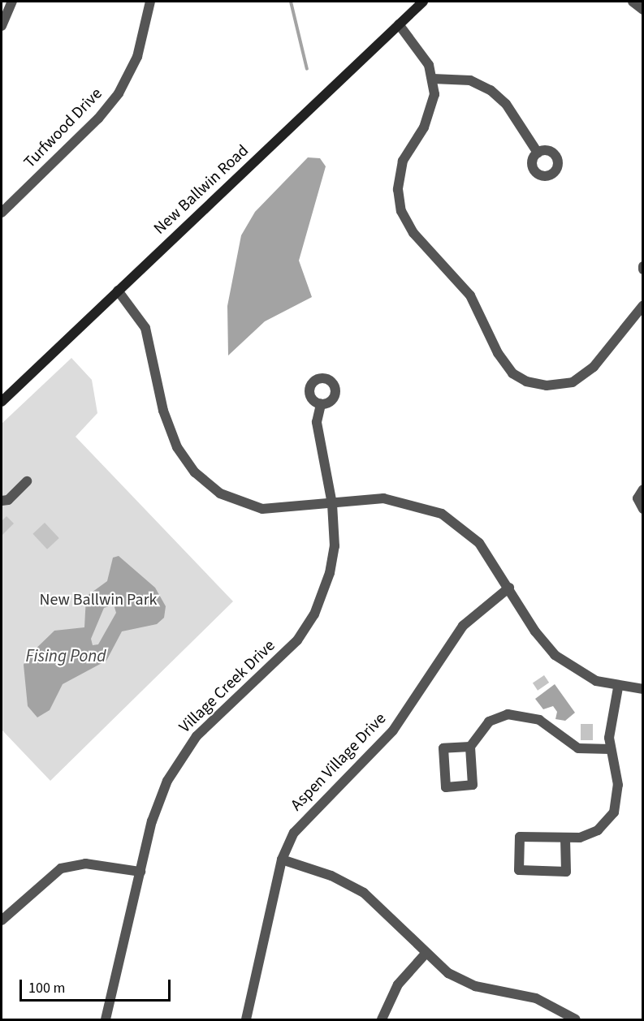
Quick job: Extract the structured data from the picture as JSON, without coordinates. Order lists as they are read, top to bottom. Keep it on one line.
{"streets":{"main road":["New Ballwin Road"],"street":["Turfwood Drive","Village Creek Drive","Aspen Village Drive"]},"water":["Fising Pond"],"parks":["New Ballwin Park"],"scale_bar":"100 m"}
